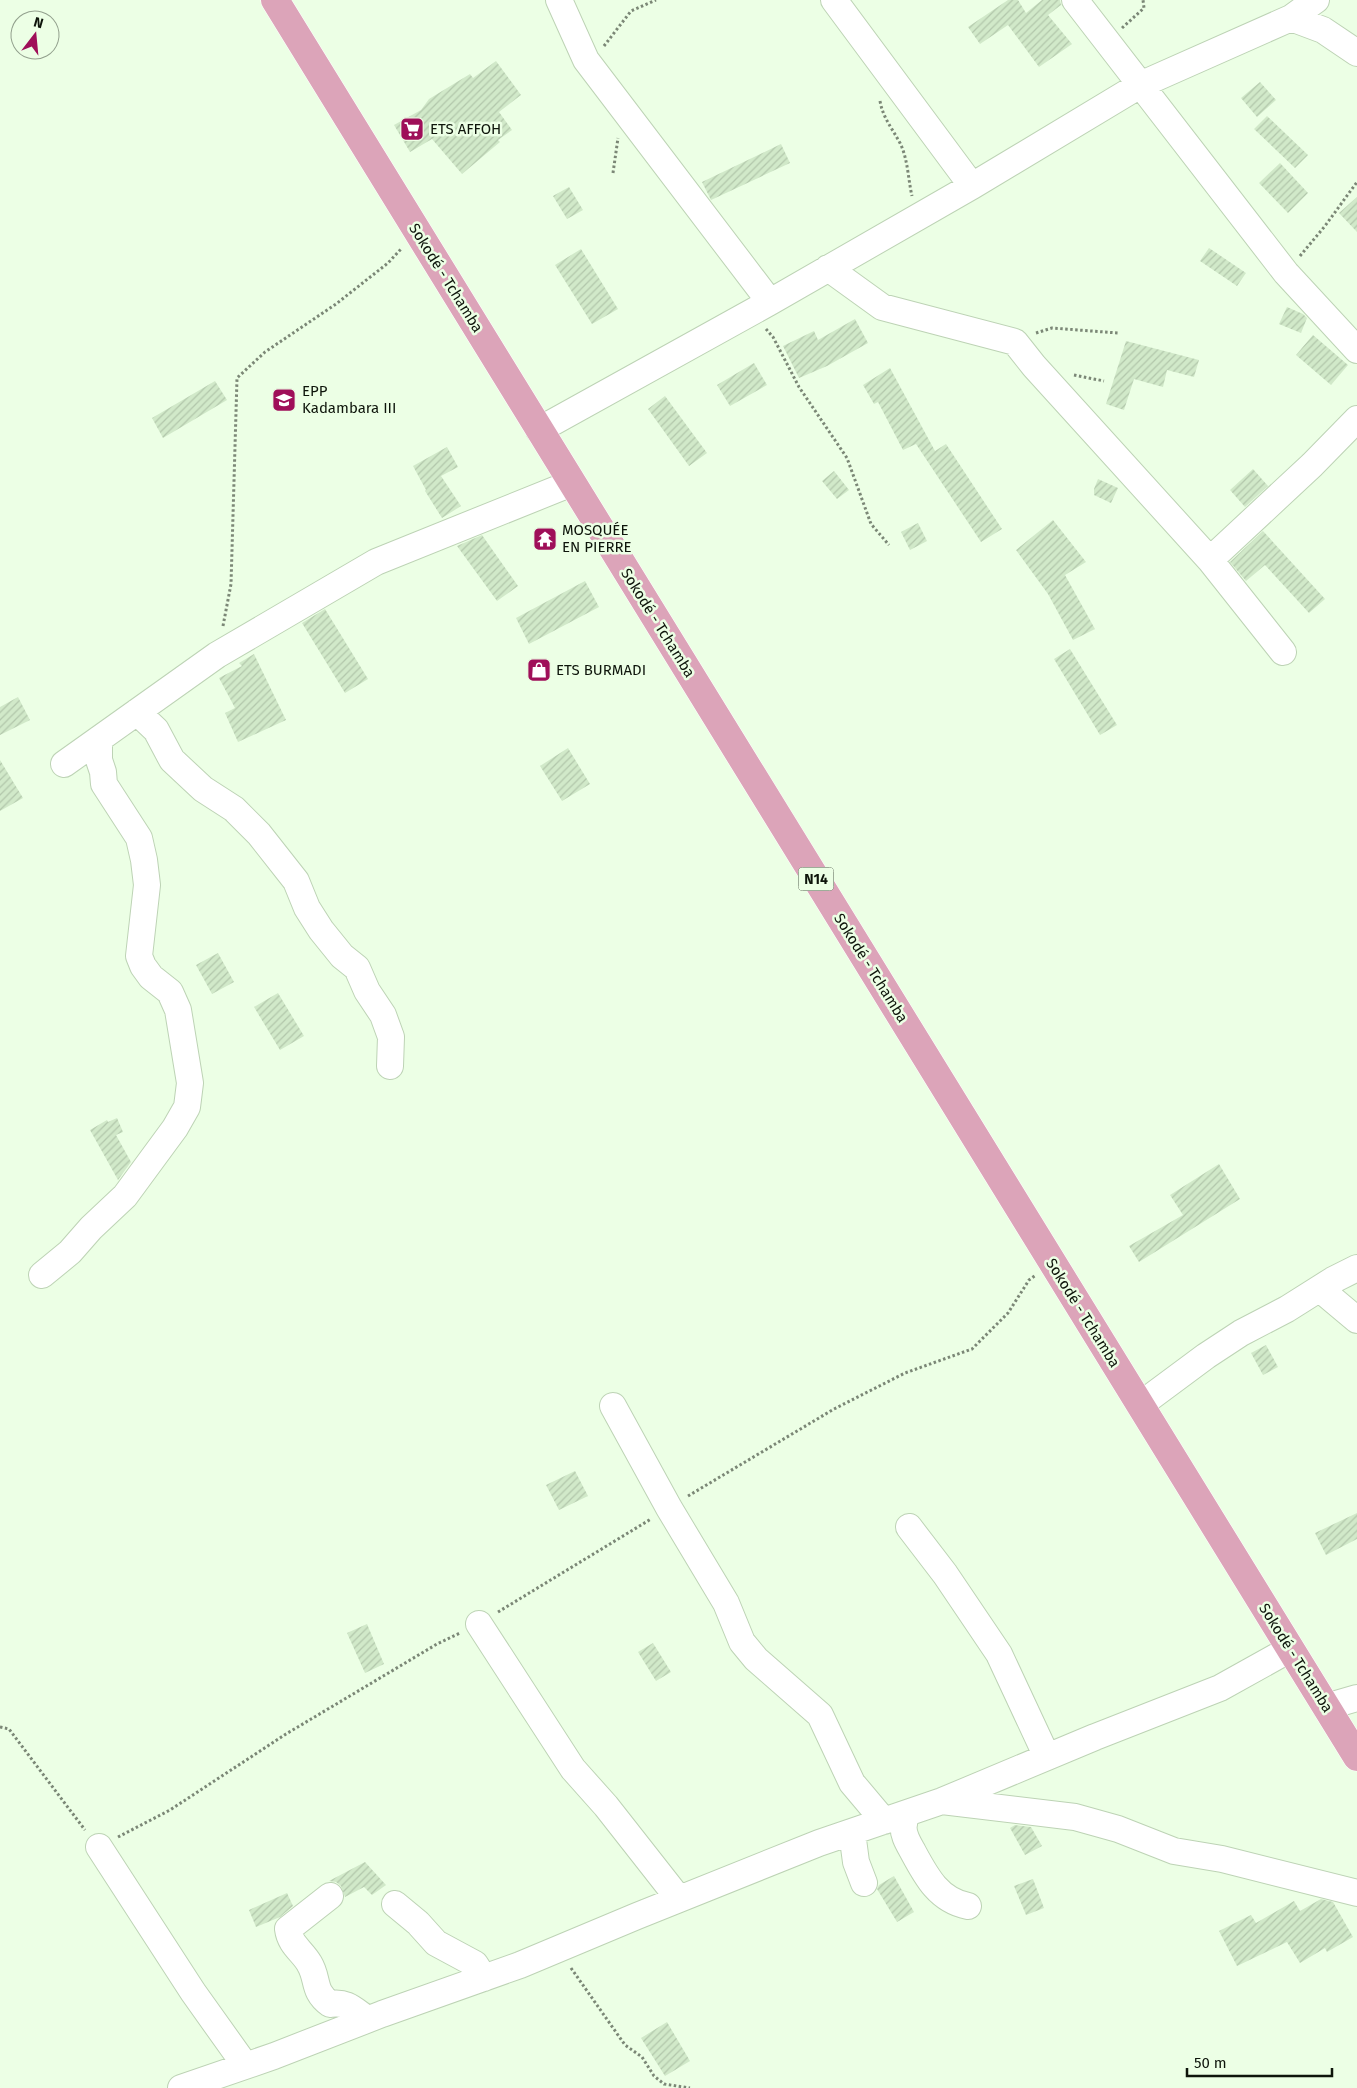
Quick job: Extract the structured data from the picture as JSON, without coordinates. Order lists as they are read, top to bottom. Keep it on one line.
{"streets":{"main road":["Sokodé - Tchamba","N14"]},"places":{"supermarket":["ETS AFFOH"],"school or university":["EPP Kadambara III"],"temple":["MOSQUÉE EN PIERRE"],"shop":["ETS BURMADI"]},"scale_bar":"50 m","north":"top"}
